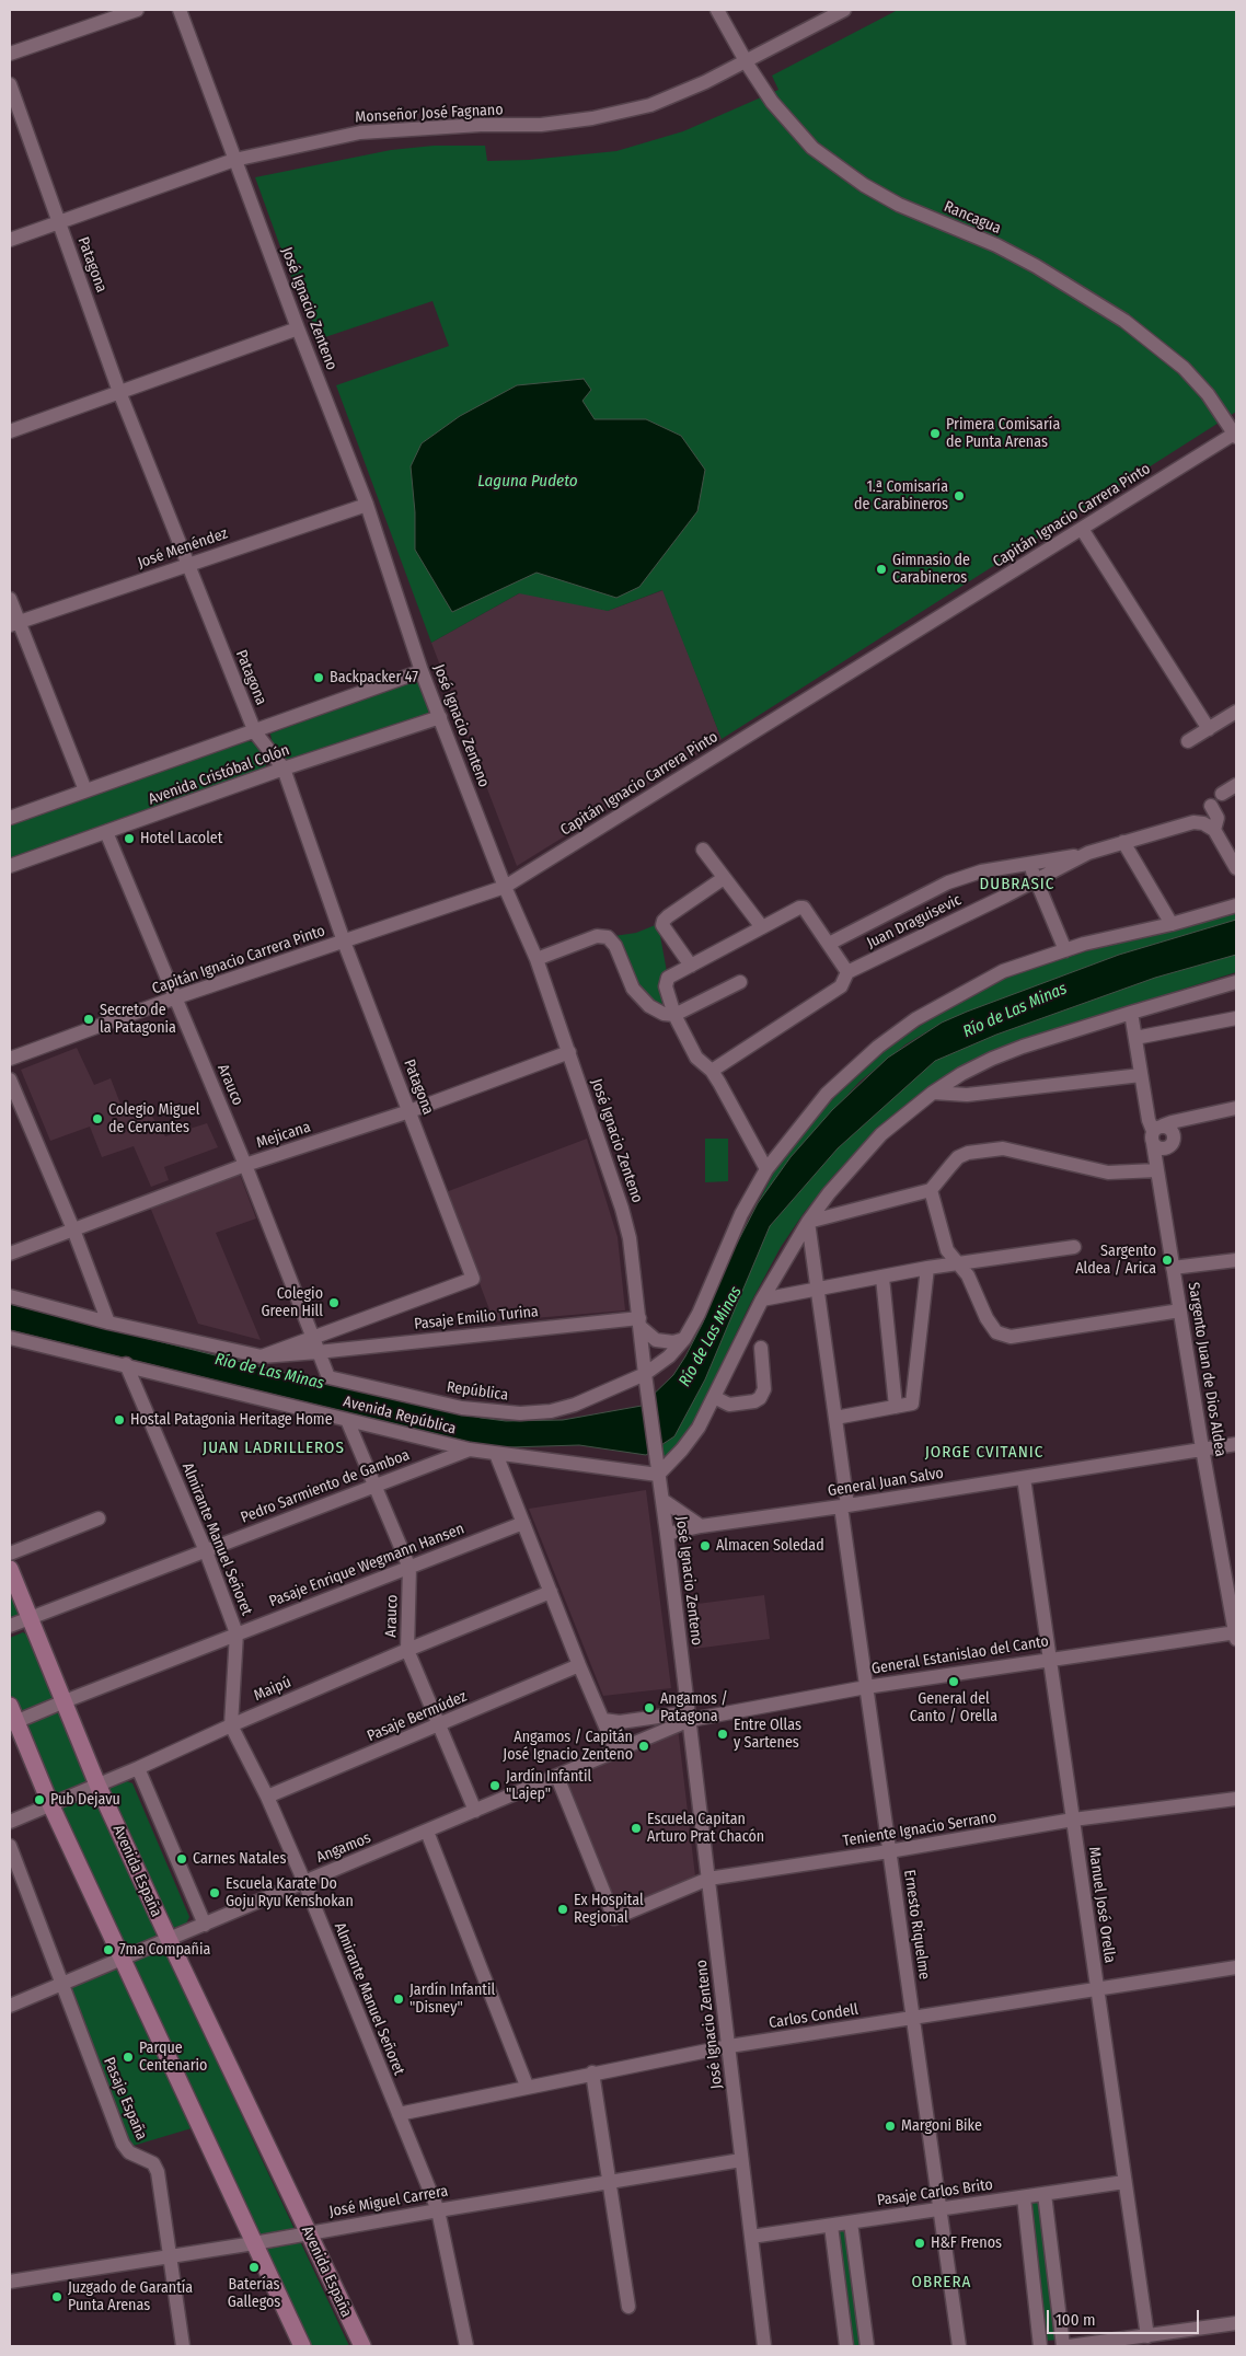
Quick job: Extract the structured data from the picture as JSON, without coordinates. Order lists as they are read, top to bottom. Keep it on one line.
{"streets":{"main road":["Avenida España"],"street":["Monseñor José Fagnano","Rancagua","Patagona","José Ignacio Zenteno","Capitán Ignacio Carrera Pinto","José Menéndez","Avenida Cristóbal Colón","Juan Draguisevic","Arauco","Mejicana","Pasaje Emilio Turina","Sargento Juan de Dios Aldea","República","Avenida República","General Juan Salvo","Pedro Sarmiento de Gamboa","Almirante Manuel Señoret","Pasaje Enrique Wegmann Hansen","General Estanislao del Canto","Maipú","Pasaje Bermúdez","Teniente Ignacio Serrano","Angamos","Manuel José Orella","Ernesto Riquelme","Carlos Condell","Pasaje España","Pasaje Carlos Brito","José Miguel Carrera"]},"crossings":[["Monseñor José Fagnano","Rancagua"],["Monseñor José Fagnano","Patagona"],["Monseñor José Fagnano","José Ignacio Zenteno"],["Rancagua","Capitán Ignacio Carrera Pinto"],["Patagona","Capitán Ignacio Carrera Pinto"],["Patagona","José Menéndez"],["Patagona","Avenida Cristóbal Colón"],["Patagona","Arauco"],["Patagona","Mejicana"],["José Ignacio Zenteno","Capitán Ignacio Carrera Pinto"],["José Ignacio Zenteno","José Menéndez"],["José Ignacio Zenteno","Avenida Cristóbal Colón"],["José Ignacio Zenteno","Mejicana"],["José Ignacio Zenteno","Pasaje Emilio Turina"],["José Ignacio Zenteno","República"],["José Ignacio Zenteno","Avenida República"],["José Ignacio Zenteno","General Juan Salvo"],["José Ignacio Zenteno","General Estanislao del Canto"],["José Ignacio Zenteno","Teniente Ignacio Serrano"],["José Ignacio Zenteno","Angamos"],["José Ignacio Zenteno","Carlos Condell"],["José Ignacio Zenteno","Pasaje Carlos Brito"],["José Ignacio Zenteno","José Miguel Carrera"],["Capitán Ignacio Carrera Pinto","Arauco"],["Avenida Cristóbal Colón","Arauco"],["Arauco","Mejicana"],["Arauco","Pasaje Emilio Turina"],["Arauco","República"],["Arauco","Avenida República"],["Arauco","Pedro Sarmiento de Gamboa"],["Arauco","Pasaje Enrique Wegmann Hansen"],["Arauco","Maipú"],["Arauco","Pasaje Bermúdez"],["Arauco","Angamos"],["Pasaje Emilio Turina","República"],["Sargento Juan de Dios Aldea","General Juan Salvo"],["Sargento Juan de Dios Aldea","General Estanislao del Canto"],["Avenida República","Pedro Sarmiento de Gamboa"],["Avenida República","Almirante Manuel Señoret"],["General Juan Salvo","Manuel José Orella"],["General Juan Salvo","Ernesto Riquelme"],["Pedro Sarmiento de Gamboa","Almirante Manuel Señoret"],["Pedro Sarmiento de Gamboa","Avenida España"],["Almirante Manuel Señoret","Pasaje Enrique Wegmann Hansen"],["Almirante Manuel Señoret","Maipú"],["Almirante Manuel Señoret","Pasaje Bermúdez"],["Almirante Manuel Señoret","Angamos"],["Almirante Manuel Señoret","Carlos Condell"],["Almirante Manuel Señoret","José Miguel Carrera"],["Pasaje Enrique Wegmann Hansen","Avenida España"],["General Estanislao del Canto","Angamos"],["General Estanislao del Canto","Manuel José Orella"],["General Estanislao del Canto","Ernesto Riquelme"],["Maipú","Avenida España"],["Teniente Ignacio Serrano","Angamos"],["Teniente Ignacio Serrano","Manuel José Orella"],["Teniente Ignacio Serrano","Ernesto Riquelme"],["Angamos","Avenida España"],["Angamos","Pasaje España"],["Avenida España","José Miguel Carrera"],["Manuel José Orella","Carlos Condell"],["Manuel José Orella","Pasaje Carlos Brito"],["Ernesto Riquelme","Carlos Condell"],["Ernesto Riquelme","Pasaje Carlos Brito"],["Pasaje España","José Miguel Carrera"]],"districts":["DUBRASIC","JUAN LADRILLEROS","JORGE CVITANIC","OBRERA"],"water":["Laguna Pudeto","Río de Las Minas"],"places":["Primera Comisaría de Punta Arenas","1.ª Comisaría de Carabineros","Gimnasio de Carabineros","Backpacker 47","Hotel Lacolet","Secreto de la Patagonia","Colegio Miguel de Cervantes","Sargento Aldea / Arica","Colegio Green Hill","Hostal Patagonia Heritage Home","Almacen Soledad","General del Canto / Orella","Angamos / Patagona","Entre Ollas y Sartenes","Angamos / Capitán José Ignacio Zenteno","Jardín Infantil \"Lajep\"","Pub Dejavu","Escuela Capitan Arturo Prat Chacón","Carnes Natales","Escuela Karate Do Goju Ryu Kenshokan","Ex Hospital Regional","7ma Compañia","Jardín Infantil \"Disney\"","Parque Centenario","Margoni Bike","H&F Frenos","Baterías Gallegos","Juzgado de Garantía Punta Arenas"],"scale_bar":"100 m"}
